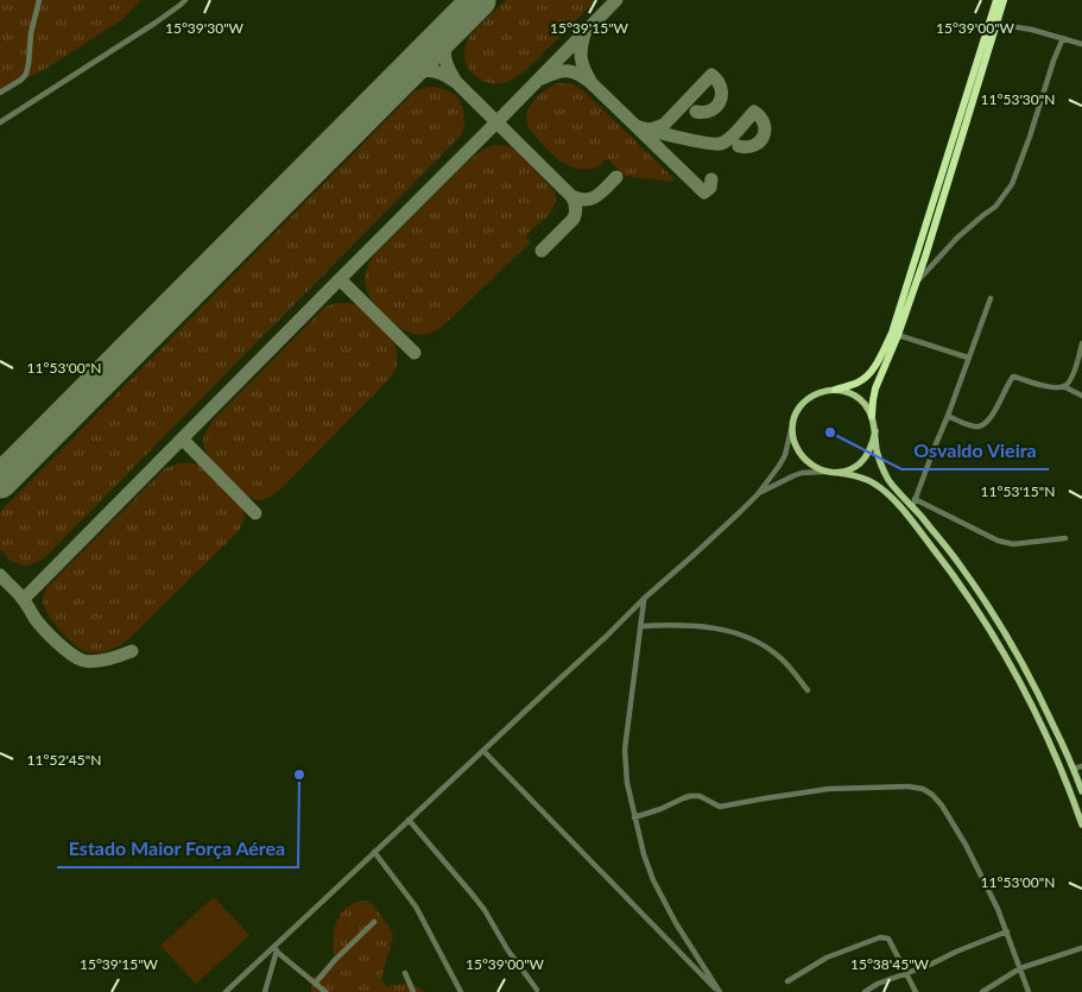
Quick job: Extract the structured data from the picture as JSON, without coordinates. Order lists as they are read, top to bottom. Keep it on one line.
{"places":["Osvaldo Vieira","Estado Maior Força Aérea"],"coordinates":["15°39'30\"W","15°39'15\"W","15°39'00\"W","11°53'30\"N","11°53'00\"N","11°53'15\"N","11°52'45\"N","15°38'45\"W"]}
